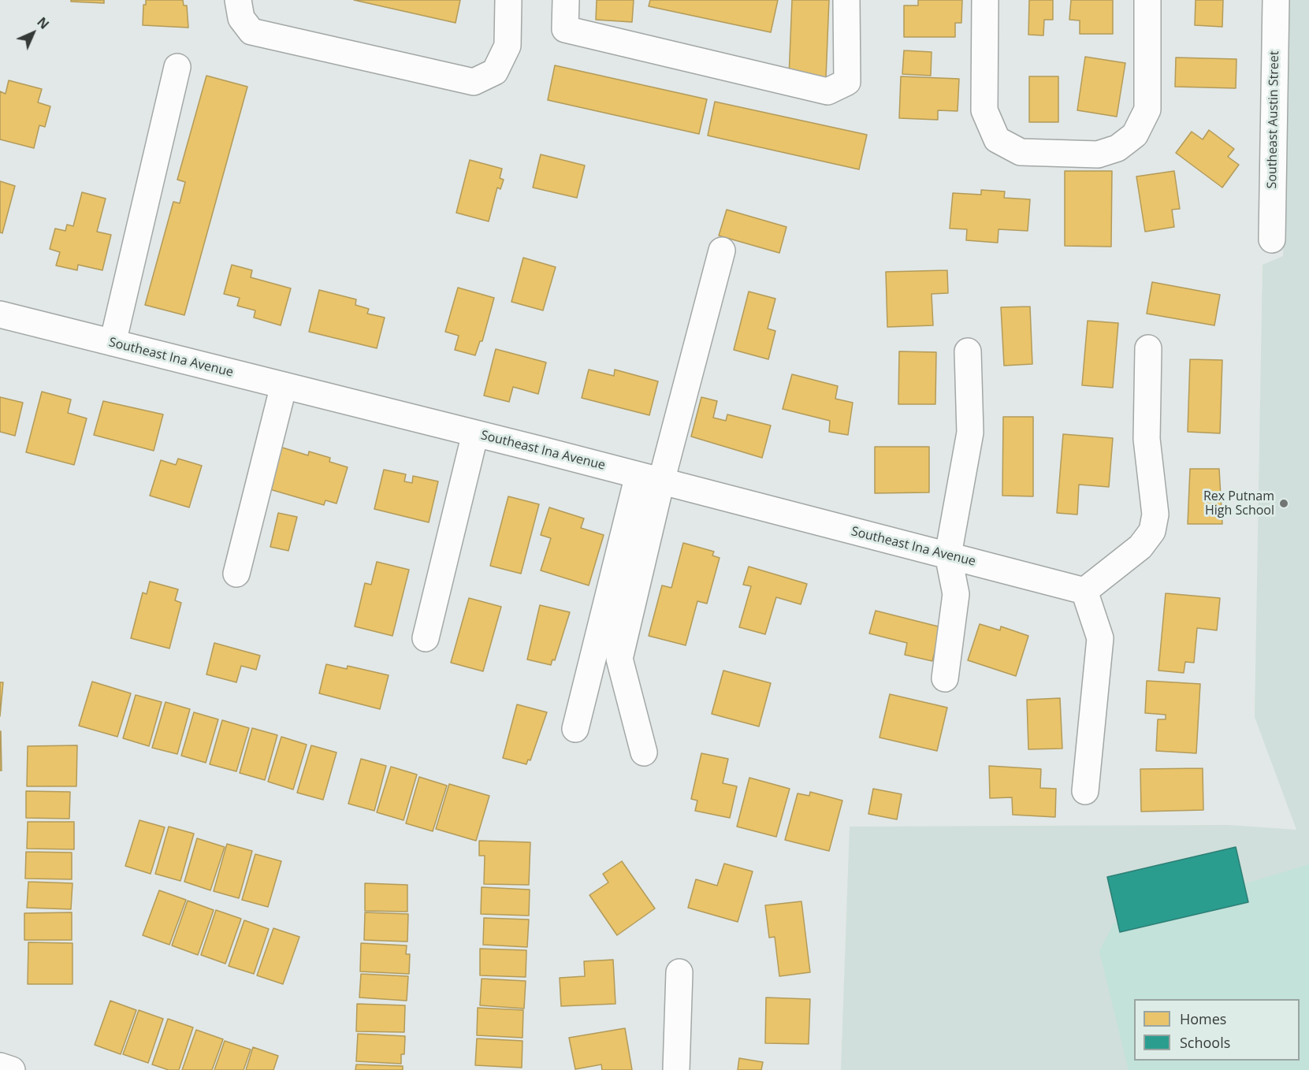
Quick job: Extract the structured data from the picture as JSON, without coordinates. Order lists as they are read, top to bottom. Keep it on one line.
{"streets":{"street":["Southeast Austin Street","Southeast Ina Avenue"]},"places":["Rex Putnam High School"],"legend":["Homes","Schools"],"north":"top right"}
